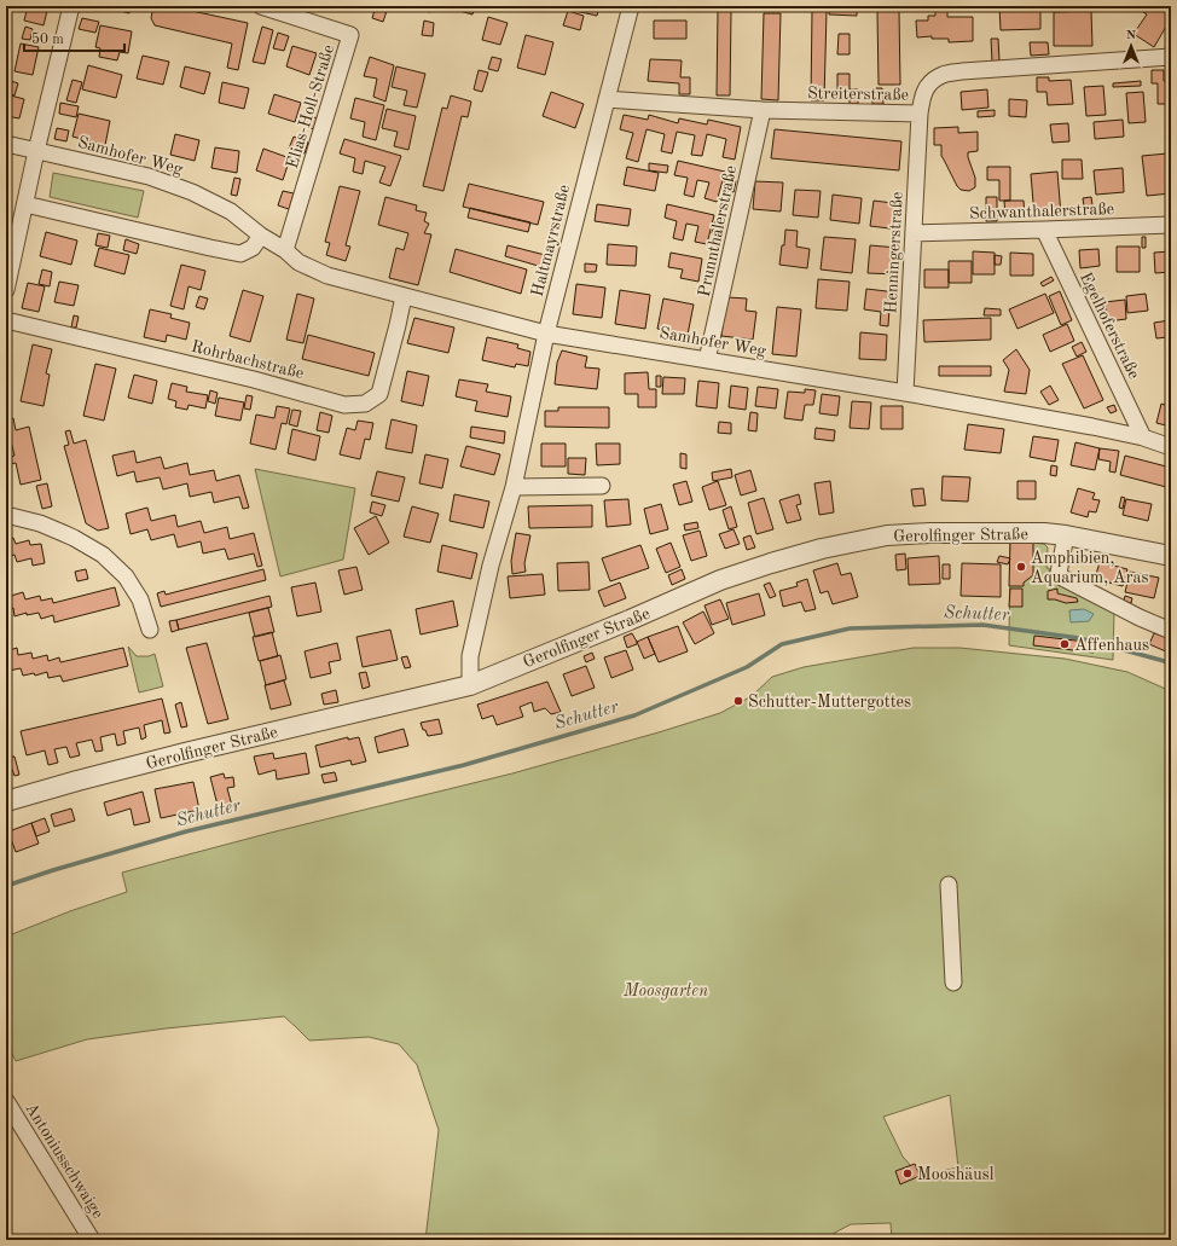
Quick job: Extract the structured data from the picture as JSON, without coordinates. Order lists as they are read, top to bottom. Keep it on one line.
{"streets":{"street":["Streiterstraße","Elias-Holl-Straße","Samhofer Weg","Schwanthalerstraße","Prunnthalerstraße","Haltmayrstraße","Henningerstraße","Egelhoferstraße","Rohrbachstraße","Gerolfinger Straße","Antoniusschwaige"]},"crossings":[["Streiterstraße","Prunnthalerstraße"],["Streiterstraße","Haltmayrstraße"],["Streiterstraße","Henningerstraße"],["Elias-Holl-Straße","Samhofer Weg"],["Samhofer Weg","Prunnthalerstraße"],["Samhofer Weg","Haltmayrstraße"],["Samhofer Weg","Henningerstraße"],["Samhofer Weg","Egelhoferstraße"],["Samhofer Weg","Rohrbachstraße"],["Schwanthalerstraße","Henningerstraße"],["Schwanthalerstraße","Egelhoferstraße"],["Haltmayrstraße","Gerolfinger Straße"]],"water":["Schutter"],"parks":["Moosgarten"],"places":["Amphibien, Aquarium, Aras","Affenhaus","Schutter-Muttergottes","Mooshäusl"],"scale_bar":"50 m","north":"top"}
